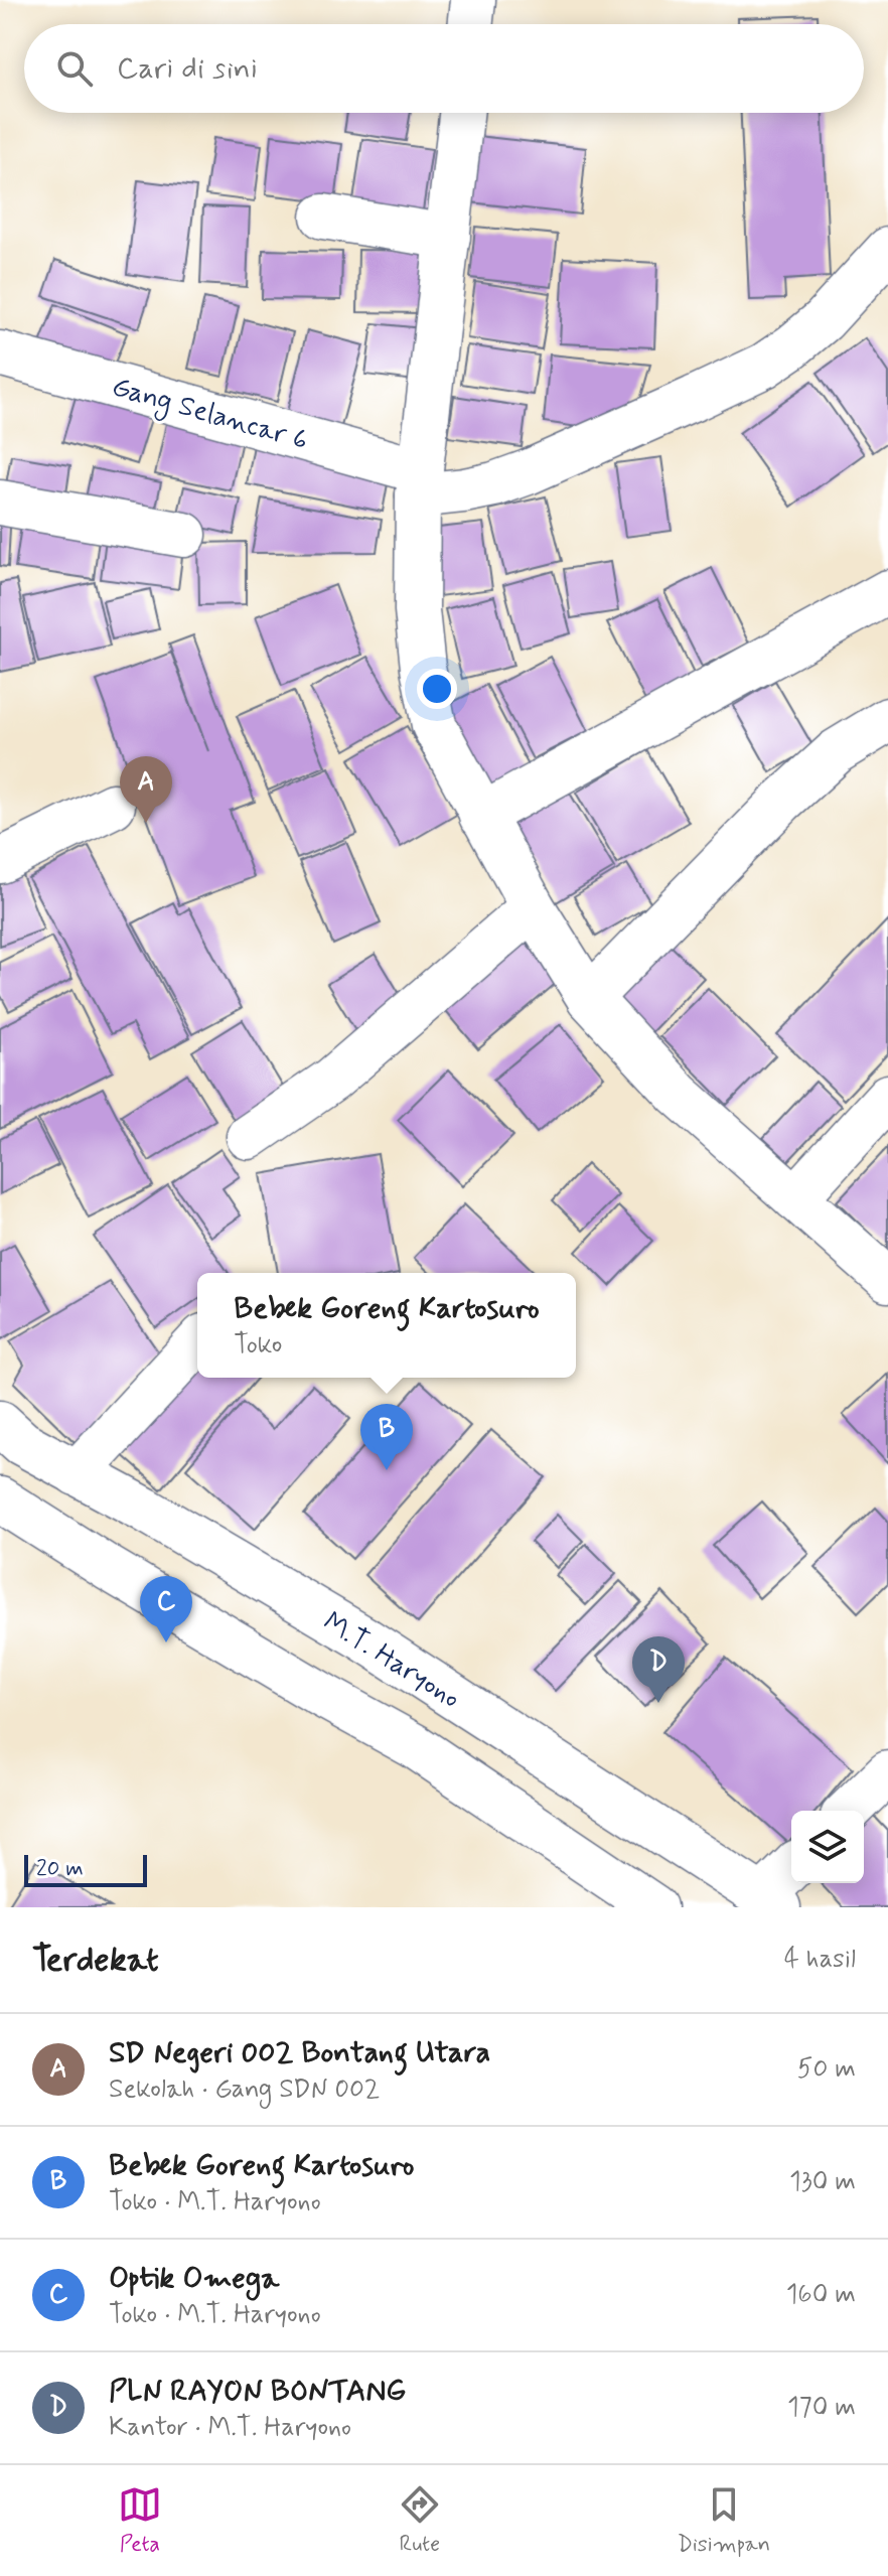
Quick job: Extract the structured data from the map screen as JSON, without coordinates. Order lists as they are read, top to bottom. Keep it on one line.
{"streets":{"street":["Gang Selancar 6","M.T. Haryono"]},"scale_bar":"20 m","page":{"search":"Cari di sini","pins":["A","B","C","D"],"popup":["Bebek Goreng Kartosuro","Toko"],"scale":"20 m","heading":["Terdekat","4 hasil"],"list":[{"mark":"A","name":"SD Negeri 002 Bontang Utara","note":"Sekolah · Gang SDN 002","value":"50 m"},{"mark":"B","name":"Bebek Goreng Kartosuro","note":"Toko · M.T. Haryono","value":"130 m"},{"mark":"C","name":"Optik Omega","note":"Toko · M.T. Haryono","value":"160 m"},{"mark":"D","name":"PLN RAYON BONTANG","note":"Kantor · M.T. Haryono","value":"170 m"}],"nav":["Peta","Rute","Disimpan"]}}
